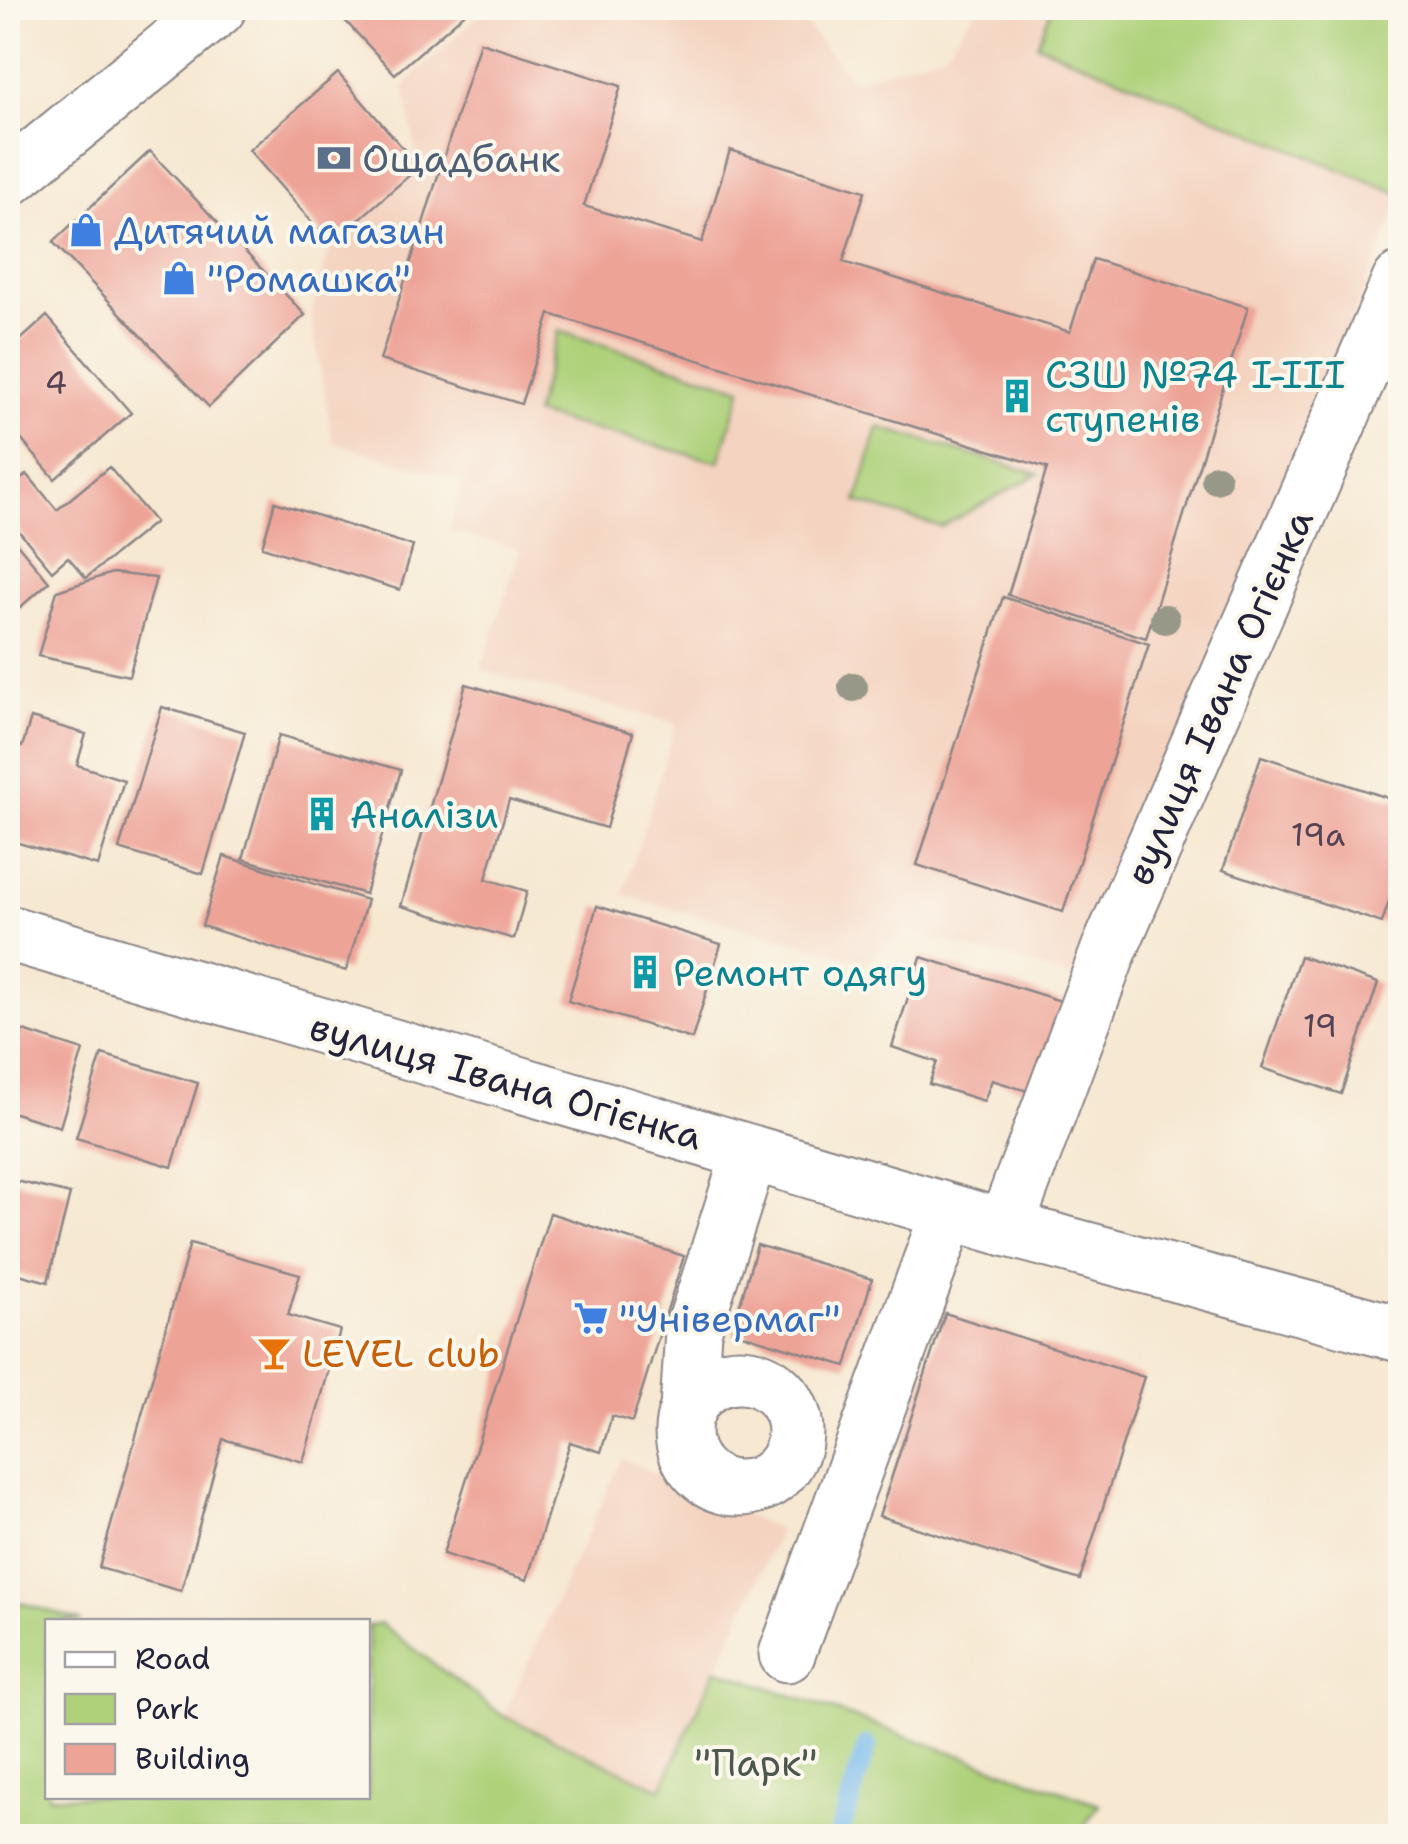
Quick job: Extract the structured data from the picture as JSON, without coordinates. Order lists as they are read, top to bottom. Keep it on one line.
{"streets":{"street":["вулиця Івана Огієнка"]},"parks":["\"Парк\""],"places":{"bank":["Ощадбанк"],"shop":["Дитячий магазин","\"Ромашка\""],"building":["СЗШ №74 І-ІІІ ступенів","Аналізи","Ремонт одягу"],"supermarket":["\"Універмаг\""],"bar":["LEVEL club"]},"house_numbers":["4","19а","19"],"legend":["Road","Park","Building"]}
